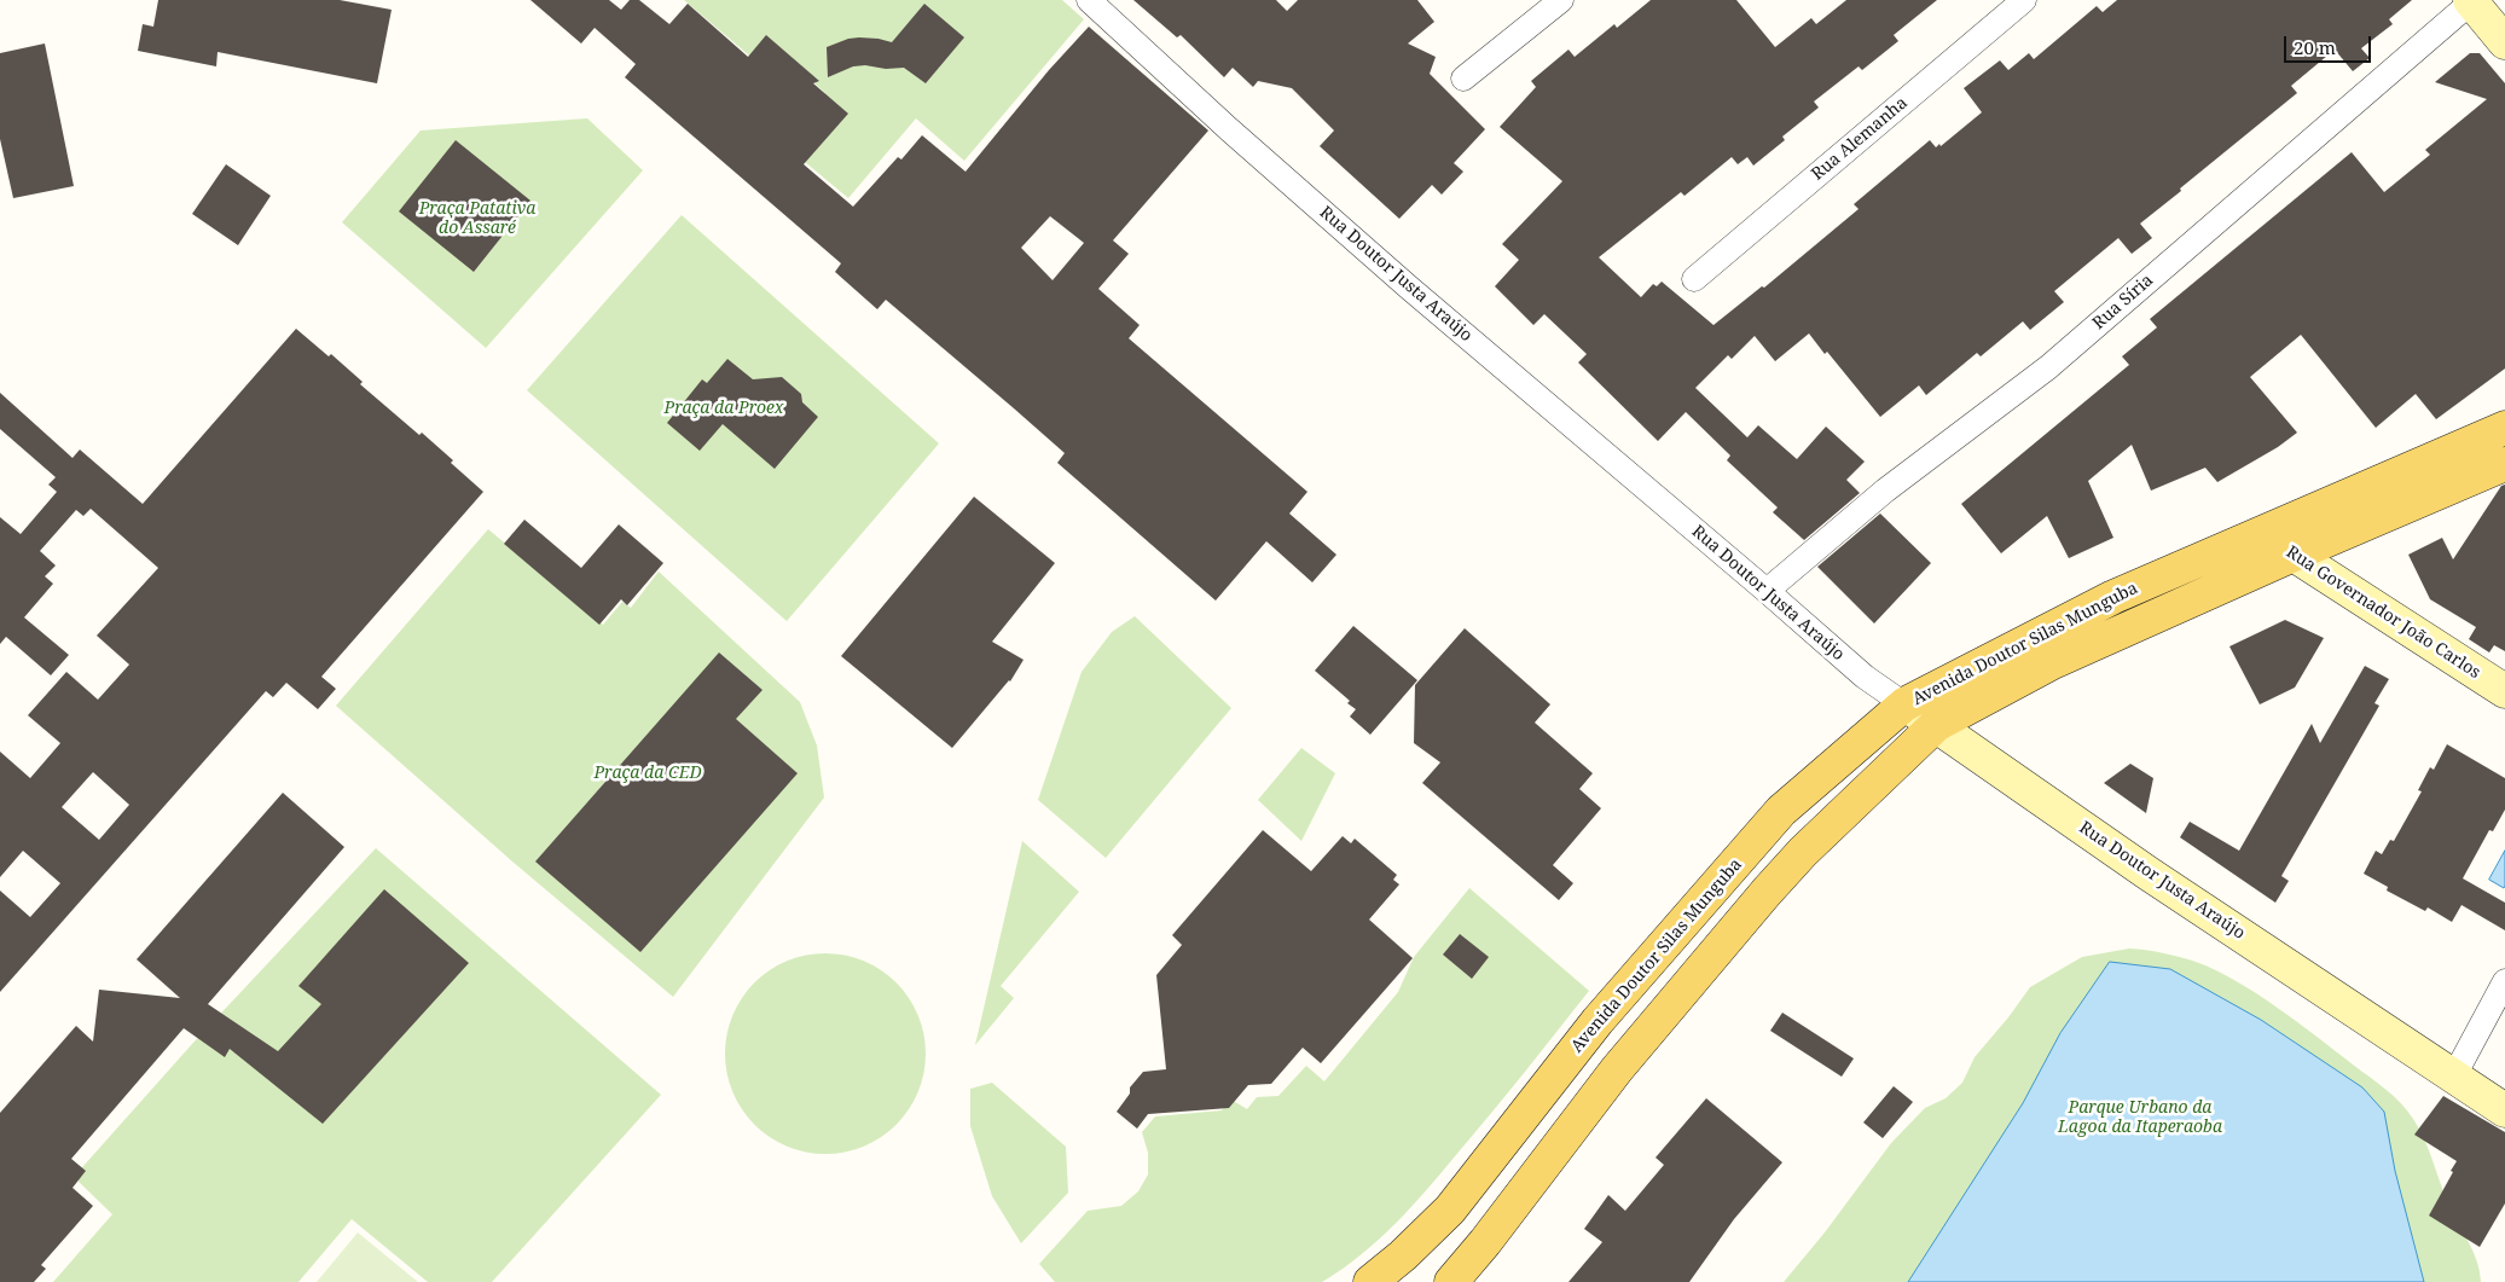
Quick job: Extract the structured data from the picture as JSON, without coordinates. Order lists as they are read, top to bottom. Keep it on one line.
{"streets":{"main road":["Avenida Doutor Silas Munguba"],"street":["Rua Alemanha","Rua Doutor Justa Araújo","Rua Síria","Rua Governador João Carlos"]},"crossings":[["Rua Doutor Justa Araújo","Rua Síria"],["Rua Doutor Justa Araújo","Avenida Doutor Silas Munguba"],["Rua Governador João Carlos","Avenida Doutor Silas Munguba"]],"parks":["Praça Patativa do Assaré","Praça da Proex","Praça da CED","Parque Urbano da Lagoa da Itaperaoba"],"scale_bar":"20 m"}
